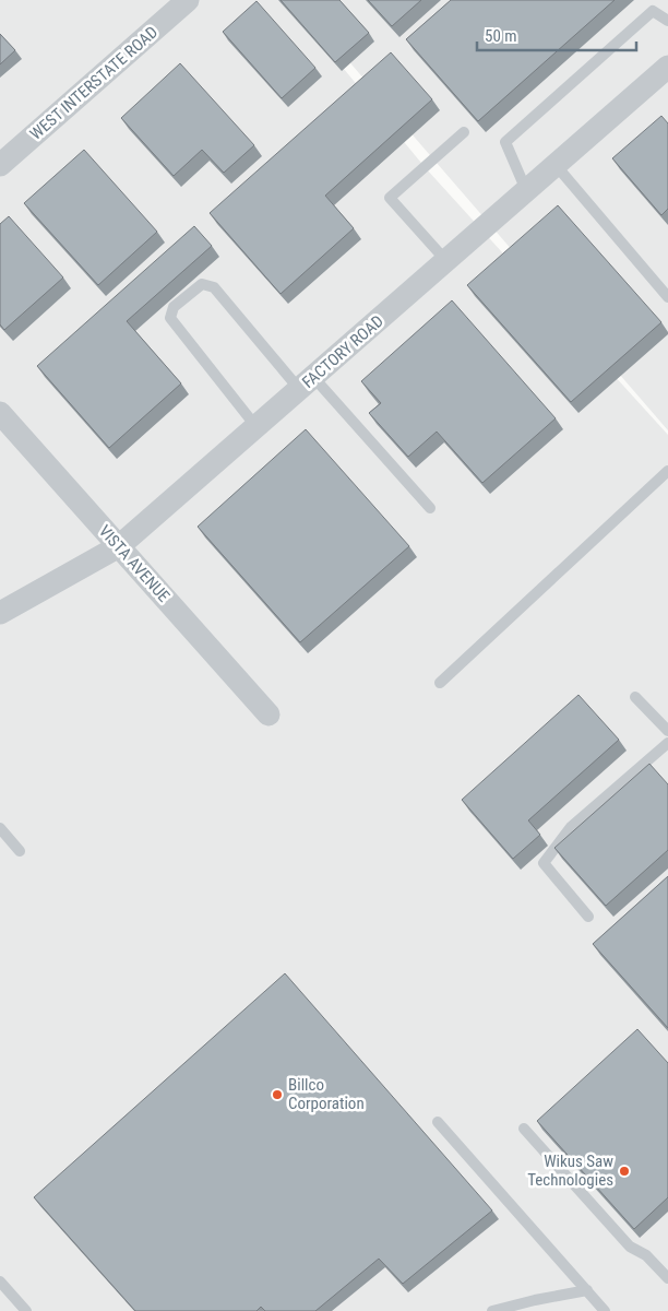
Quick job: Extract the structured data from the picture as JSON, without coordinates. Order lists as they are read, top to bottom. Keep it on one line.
{"streets":{"street":["WEST INTERSTATE ROAD","FACTORY ROAD","VISTA AVENUE"]},"crossings":[["FACTORY ROAD","VISTA AVENUE"]],"places":["Billco Corporation","Wikus Saw Technologies"],"scale_bar":"50 m"}
